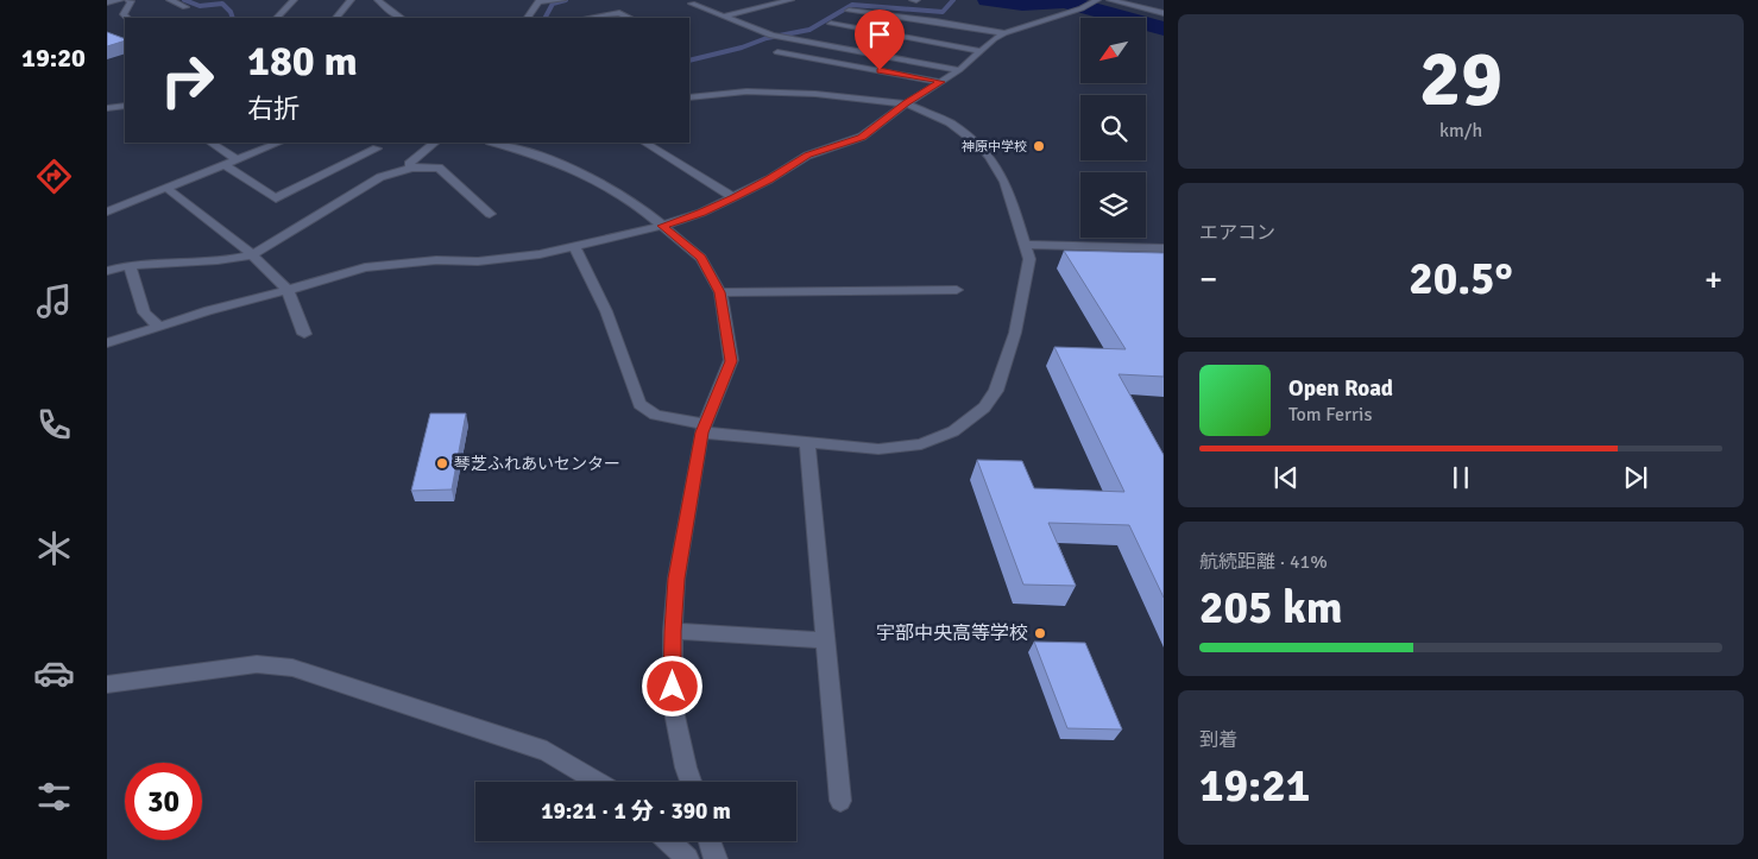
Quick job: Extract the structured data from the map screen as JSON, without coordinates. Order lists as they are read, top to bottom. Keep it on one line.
{"places":["神原中学校","琴芝ふれあいセンター","宇部中央高等学校"],"north":"bottom left","page":{"tabs":"19:20","tile":[["29","km/h"],"エアコン",["航続距離 · 41%","205 km"],["到着","19:21"]],"turn":["180 m","右折"],"heat":["−","20.5°","+"],"song":["Open Road","Tom Ferris"],"limit":"30","trip":"19:21 · 1 分 · 390 m"}}
